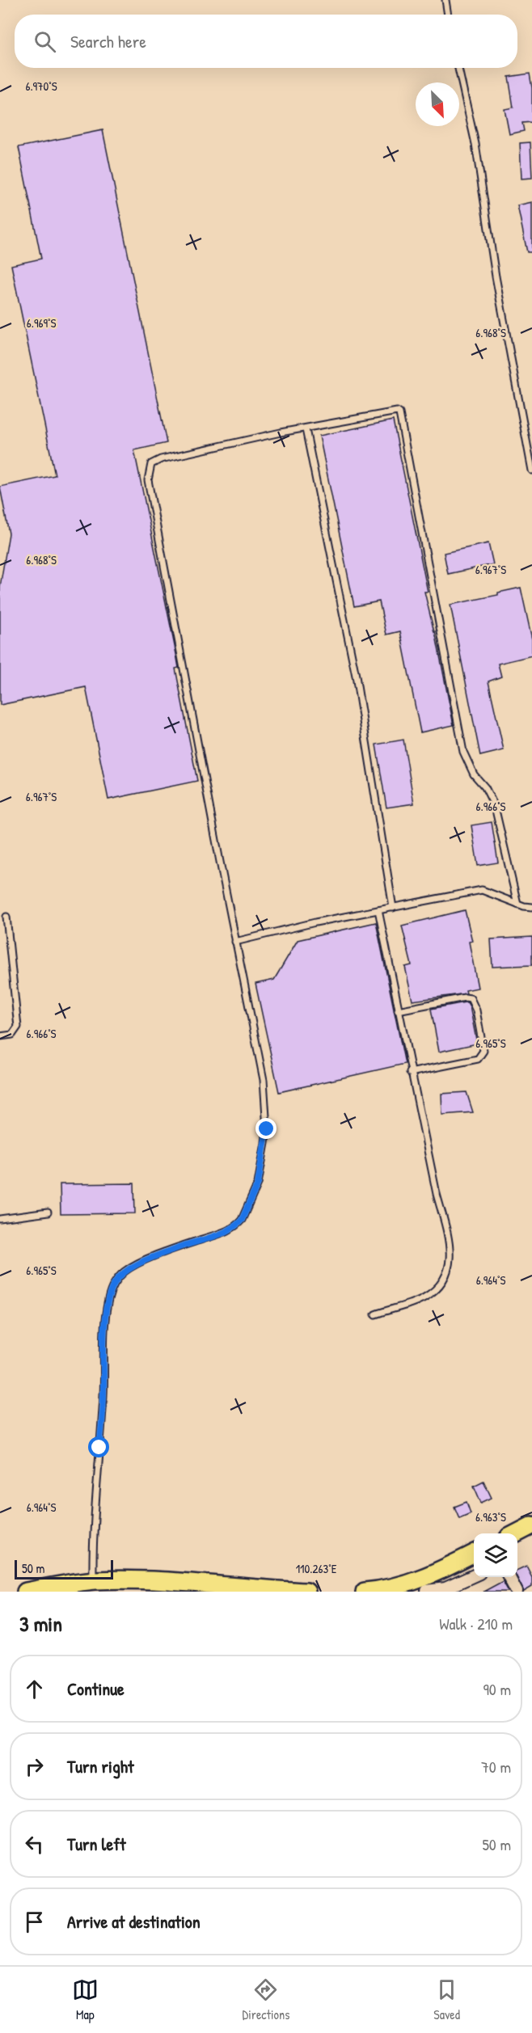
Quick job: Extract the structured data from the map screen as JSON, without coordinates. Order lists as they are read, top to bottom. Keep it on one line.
{"scale_bar":"50 m","north":"bottom right","page":{"search":"Search here","scale":"50 m","heading":["3 min","Walk · 210 m"],"list":[["Continue","90 m"],["Turn right","70 m"],["Turn left","50 m"],"Arrive at destination"],"nav":["Map","Directions","Saved"]},"coordinates":["6.970°S","6.969°S","6.968°S","6.967°S","6.966°S","6.965°S","6.964°S","6.963°S","110.263°E"]}
